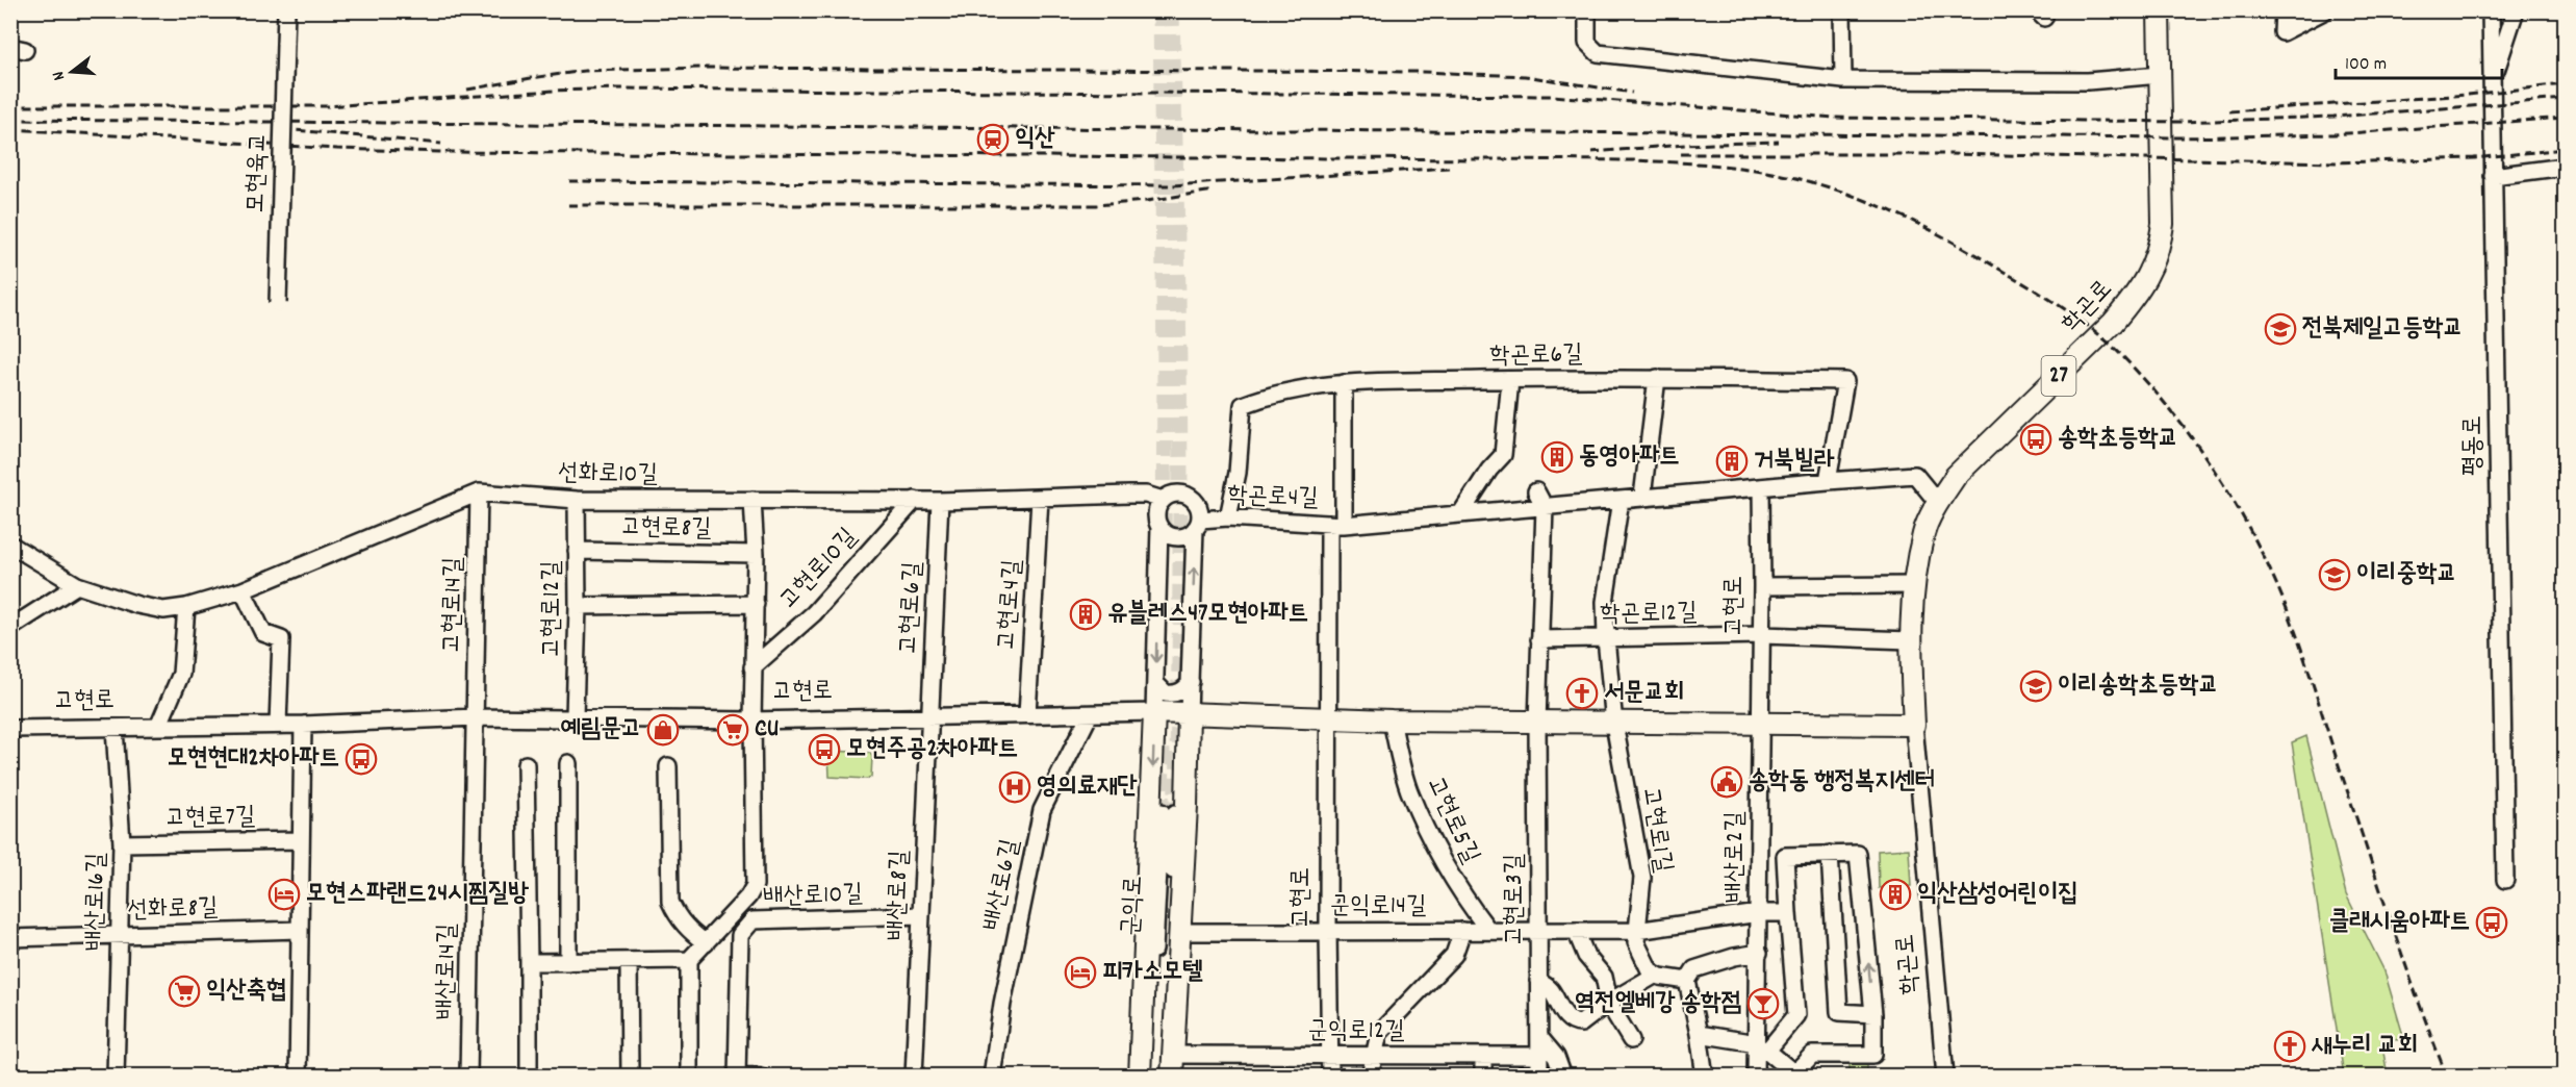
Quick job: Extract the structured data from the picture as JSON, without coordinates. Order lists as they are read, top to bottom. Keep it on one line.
{"streets":{"main road":["학곤로","27","고현로"],"street":["모현육교","학곤로6길","평동로","선화로10길","학곤로4길","고현로8길","고현로10길","고현로14길","고현로4길","고현로6길","고현로12길","학곤로12길","고현로7길","고현로5길","고현로1길","배산로2길","배산로6길","배산로8길","배산로10길","고현로3길","배산로16길","군익로","군익로14길","선화로8길","배산로14길","군익로12길"]},"crossings":[["학곤로","학곤로4길"],["학곤로","고현로"],["학곤로","학곤로12길"],["학곤로6길","학곤로4길"],["선화로10길","학곤로4길"],["선화로10길","고현로10길"],["선화로10길","고현로14길"],["선화로10길","고현로4길"],["선화로10길","고현로6길"],["선화로10길","고현로12길"],["학곤로4길","고현로"],["고현로8길","고현로12길"],["고현로14길","고현로"],["고현로14길","배산로14길"],["고현로4길","고현로"],["고현로","고현로6길"],["고현로","고현로12길"],["고현로","학곤로12길"],["고현로","고현로5길"],["고현로","고현로1길"],["고현로","배산로2길"],["고현로","배산로6길"],["고현로","배산로8길"],["고현로","고현로3길"],["고현로","배산로16길"],["고현로","군익로14길"],["고현로","배산로14길"],["고현로","군익로12길"],["고현로6길","배산로8길"],["고현로7길","배산로16길"],["고현로5길","군익로14길"],["고현로1길","군익로14길"],["배산로2길","군익로14길"],["배산로8길","배산로10길"],["고현로3길","군익로14길"],["고현로3길","군익로12길"],["배산로16길","선화로8길"]],"places":{"station":["익산"],"school or university":["전북제일고등학교","이리중학교","이리송학초등학교"],"bus stop":["송학초등학교","모현주공2차아파트","모현현대2차아파트","클래시움아파트"],"building":["동영아파트","거북빌라","유블레스47모현아파트","익산삼성어린이집"],"church":["서문교회","새누리 교회"],"shop":["예림문고"],"supermarket":["CU","익산축협"],"public building":["송학동 행정복지센터"],"hospital":["영의료재단"],"hotel":["모현스파랜드24시찜질방","피카소모텔"],"bar":["역전엘베강 송학점"]},"scale_bar":"100 m","north":"left"}
